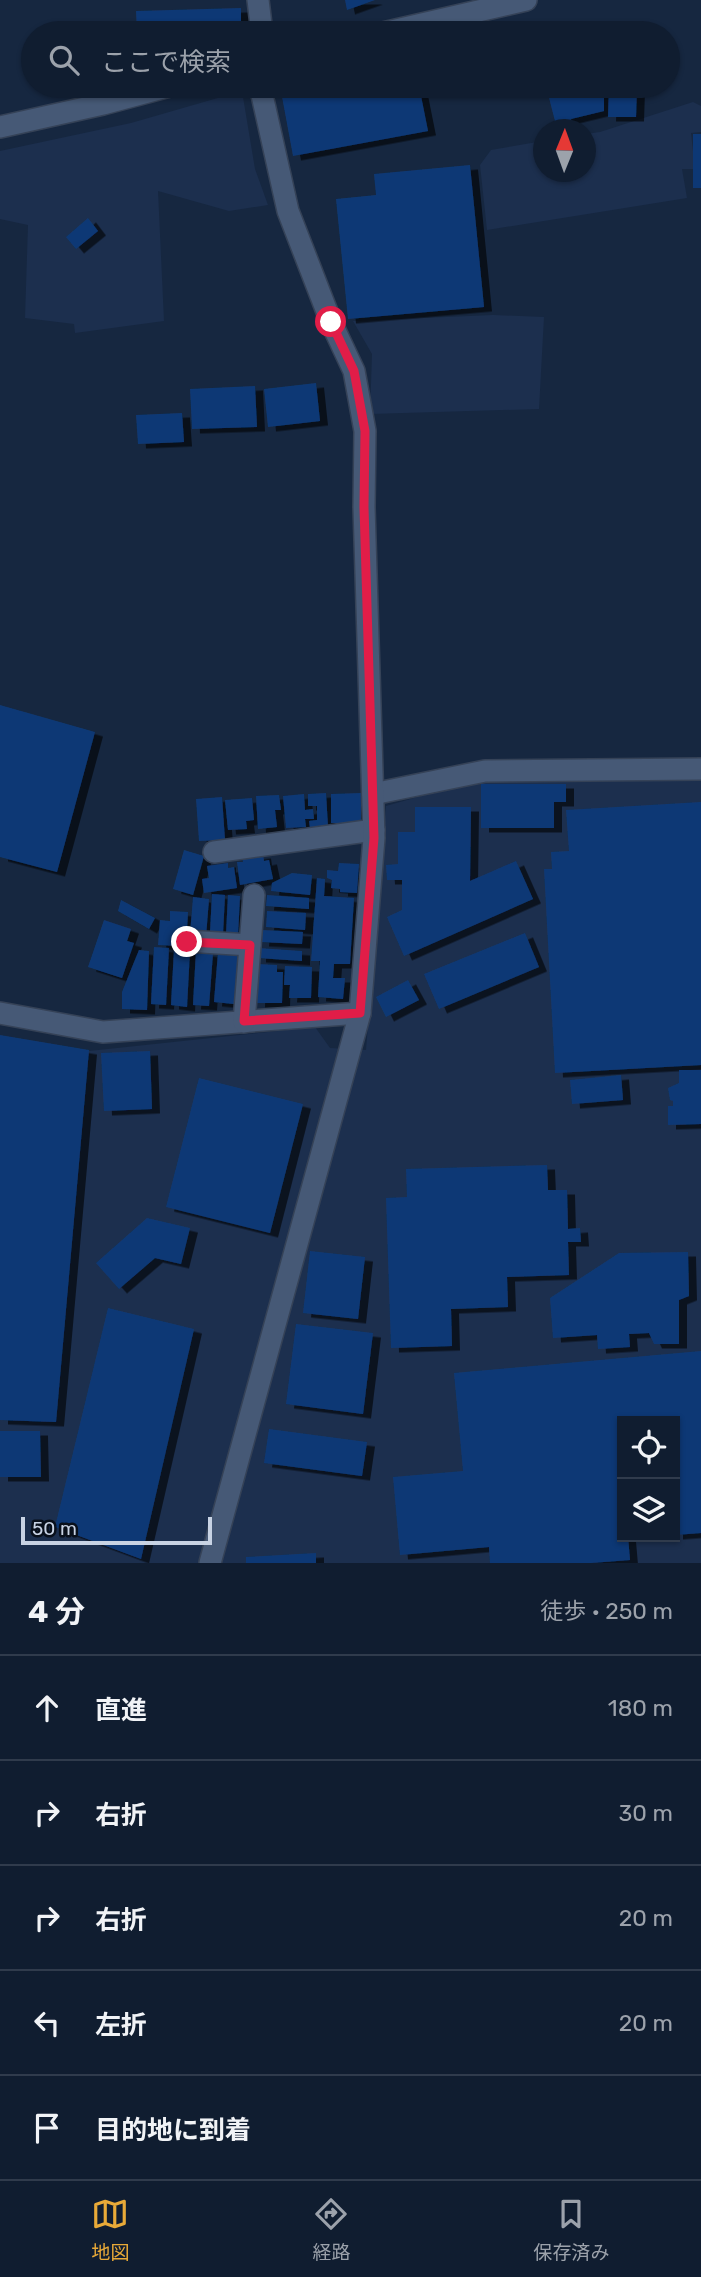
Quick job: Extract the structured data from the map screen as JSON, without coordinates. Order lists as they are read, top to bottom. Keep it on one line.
{"scale_bar":"50 m","north":"top","page":{"search":"ここで検索","scale":"50 m","heading":["4 分","徒歩 · 250 m"],"list":[["直進","180 m"],["右折","30 m"],["右折","20 m"],["左折","20 m"],"目的地に到着"],"nav":["地図","経路","保存済み"]}}
